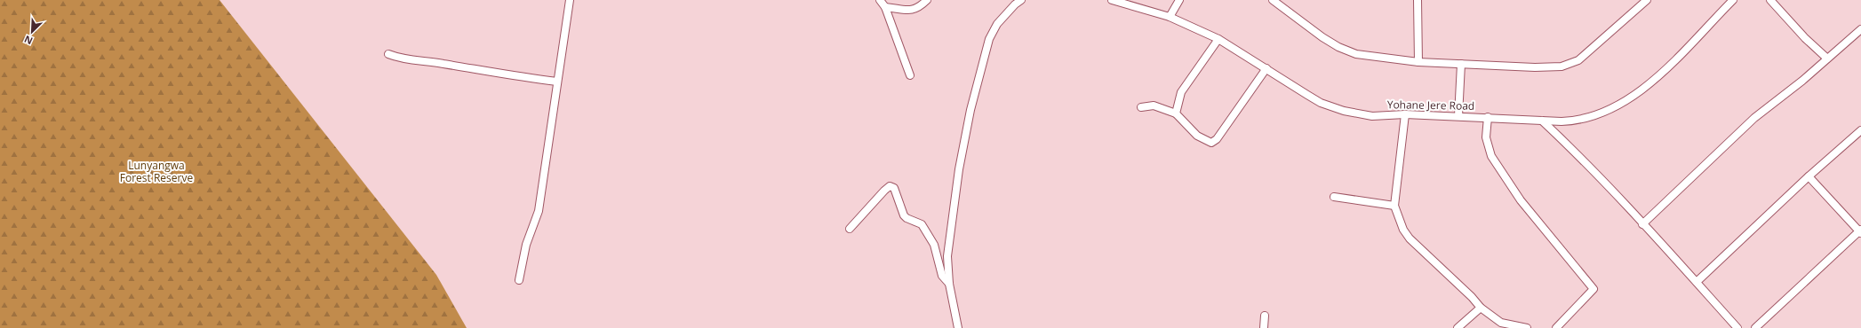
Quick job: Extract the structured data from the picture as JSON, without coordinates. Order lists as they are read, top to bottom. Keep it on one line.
{"streets":{"street":["Yohane Jere Road"]},"parks":["Lunyangwa Forest Reserve"],"north":"bottom left"}
